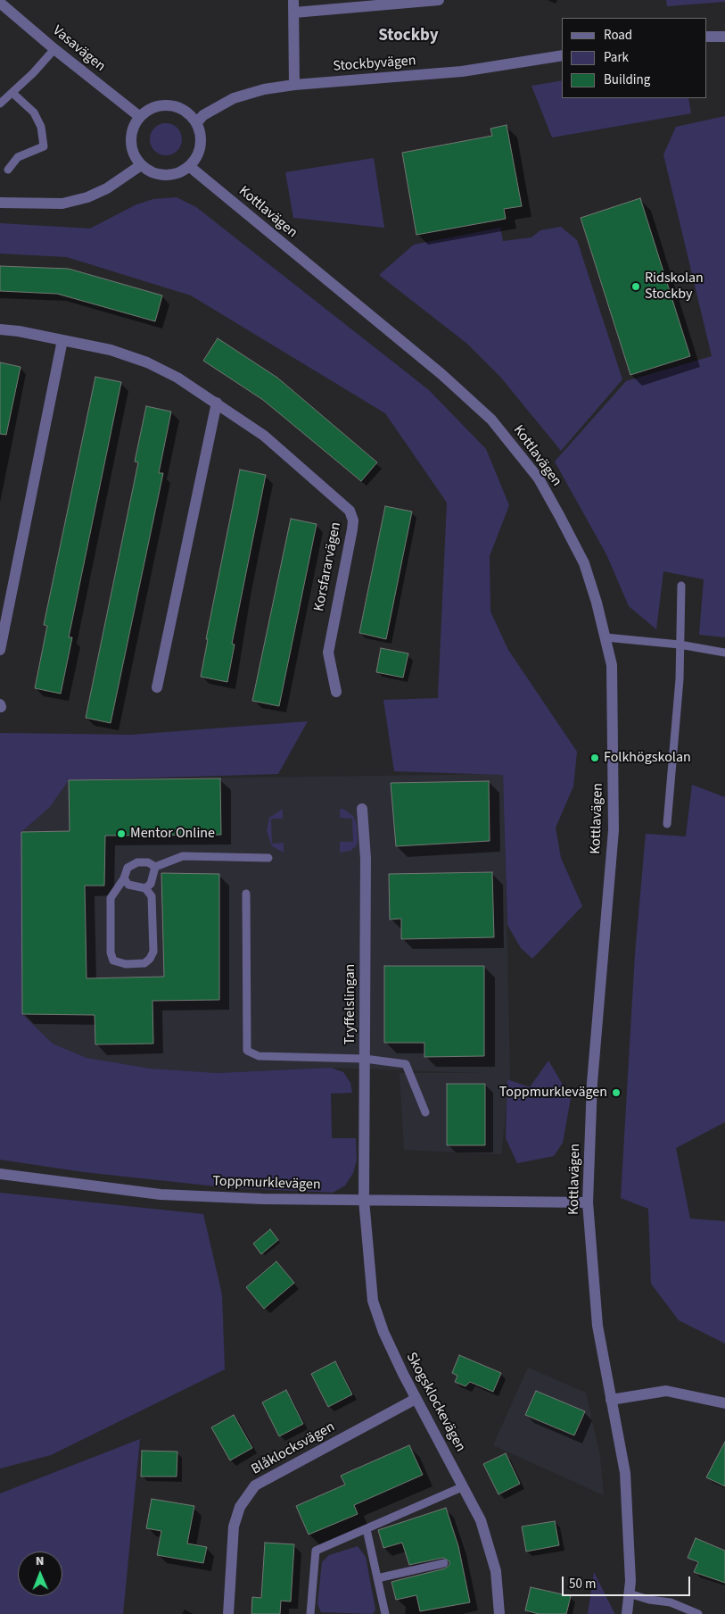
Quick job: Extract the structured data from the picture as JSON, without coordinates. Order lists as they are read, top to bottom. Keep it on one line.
{"streets":{"street":["Vasavägen","Stockbyvägen","Kottlavägen","Korsfararvägen","Tryffelslingan","Toppmurklevägen","Skogsklockevägen","Blåklocksvägen"]},"crossings":[["Vasavägen","Stockbyvägen"],["Vasavägen","Kottlavägen"],["Stockbyvägen","Kottlavägen"],["Kottlavägen","Toppmurklevägen"],["Tryffelslingan","Toppmurklevägen"],["Tryffelslingan","Skogsklockevägen"],["Toppmurklevägen","Skogsklockevägen"],["Skogsklockevägen","Blåklocksvägen"]],"districts":["Stockby"],"places":["Ridskolan Stockby","Folkhögskolan","Mentor Online","Toppmurklevägen"],"legend":["Road","Park","Building"],"scale_bar":"50 m","north":"top"}
